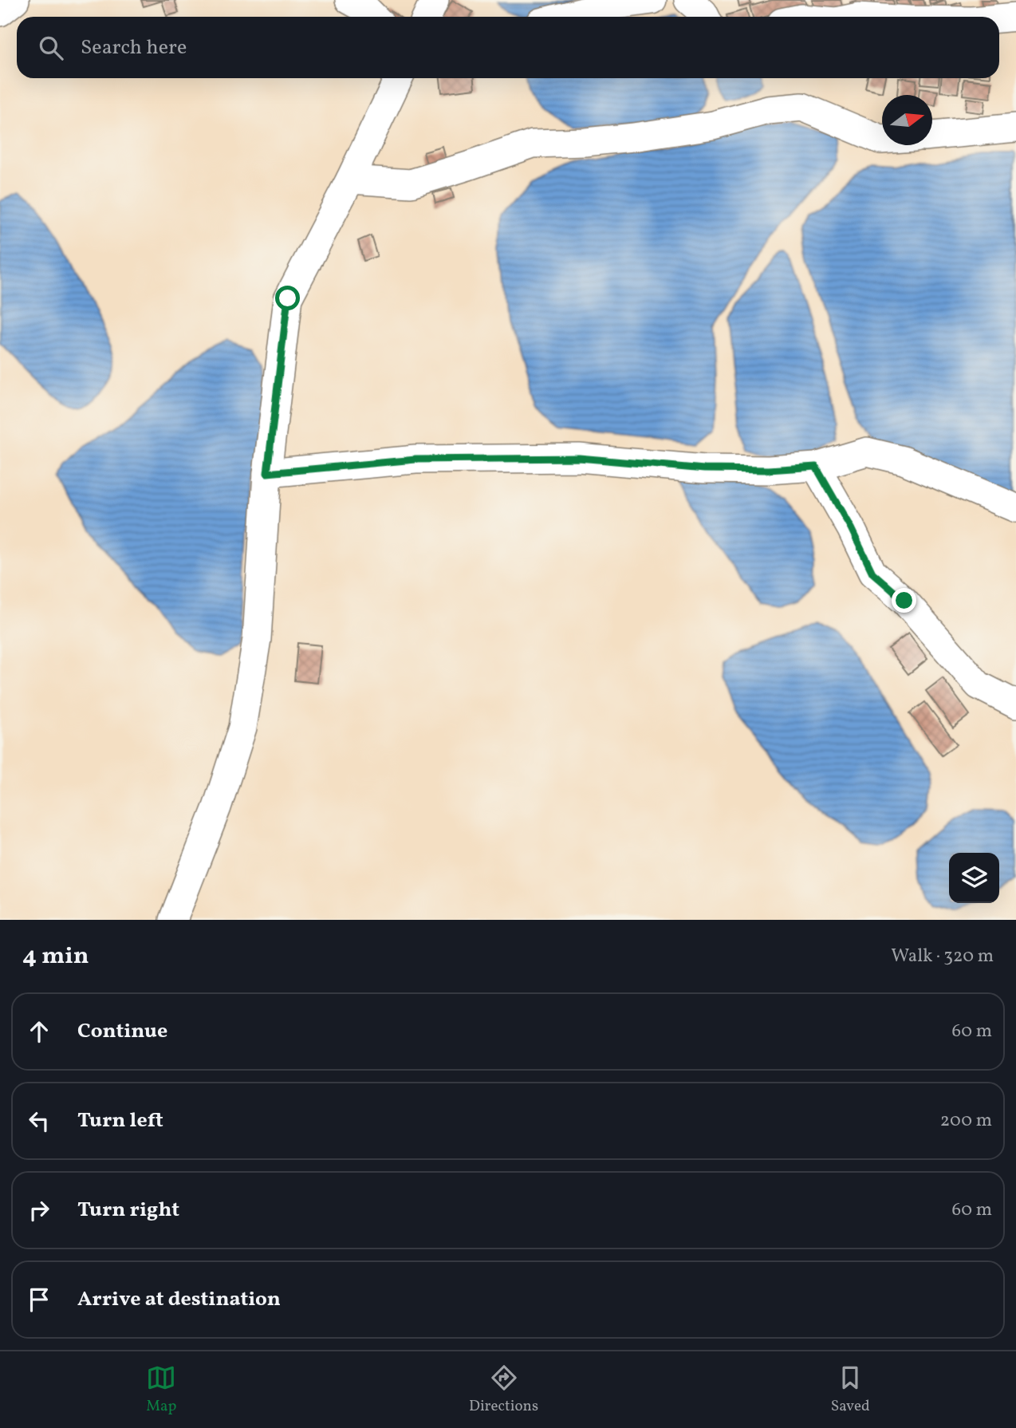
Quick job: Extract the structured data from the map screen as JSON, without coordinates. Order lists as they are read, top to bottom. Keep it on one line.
{"north":"right","page":{"search":"Search here","heading":["4 min","Walk · 320 m"],"list":[["Continue","60 m"],["Turn left","200 m"],["Turn right","60 m"],"Arrive at destination"],"nav":["Map","Directions","Saved"]}}
